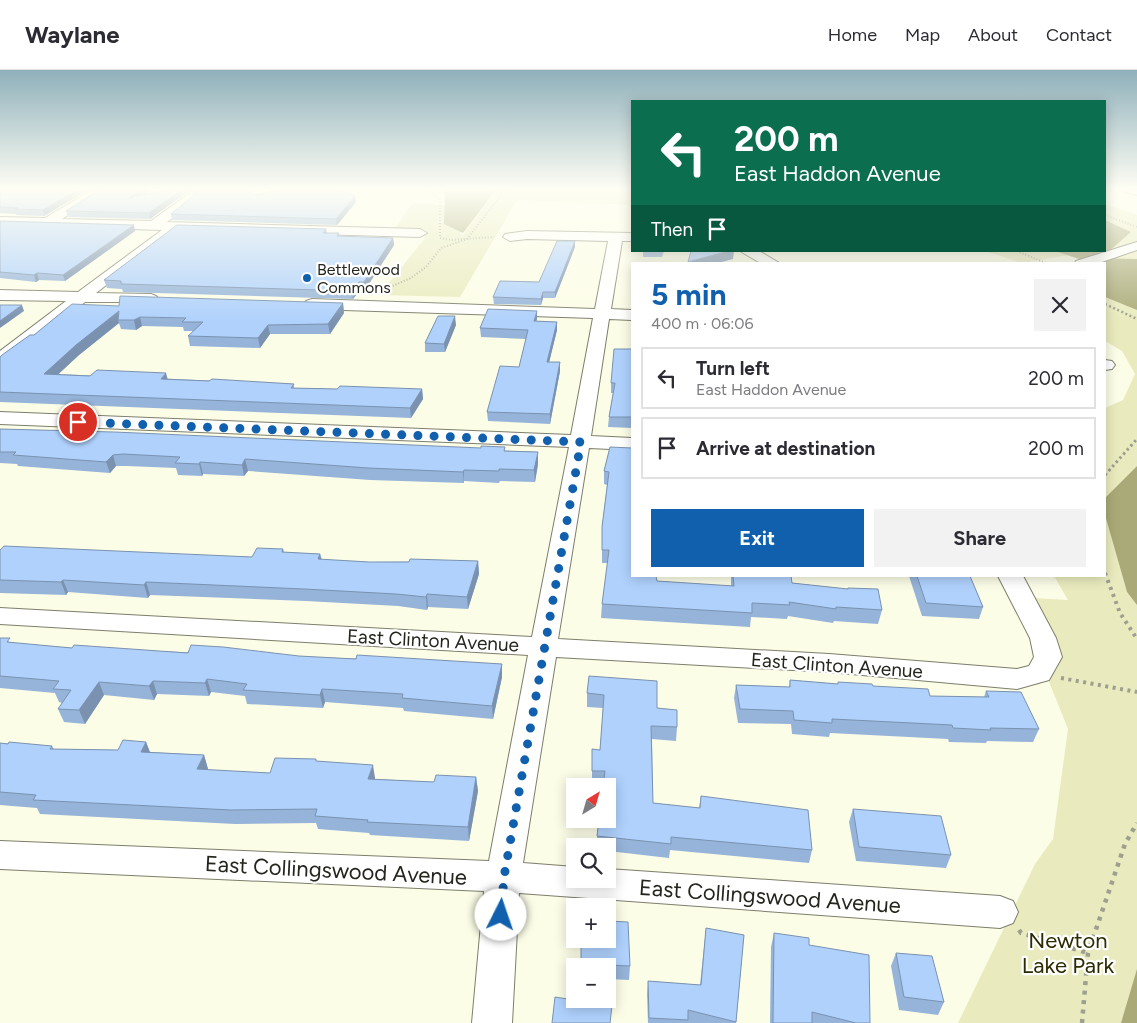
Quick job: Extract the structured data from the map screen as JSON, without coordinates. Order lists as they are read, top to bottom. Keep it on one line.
{"streets":{"street":["East Clinton Avenue","East Collingswood Avenue"]},"parks":["Newton Lake Park"],"places":["Bettlewood Commons"],"north":"top right","page":{"header":"Waylane","nav":["Home","Map","About","Contact"],"turn":["200 m","East Haddon Avenue"],"then":"Then","heading":["5 min","400 m · 06:06"],"list":[{"name":"Turn left","note":"East Haddon Avenue","value":"200 m"},{"name":"Arrive at destination","value":"200 m"}],"buttons":["Exit","Share"],"map_buttons":["+","−"]}}
